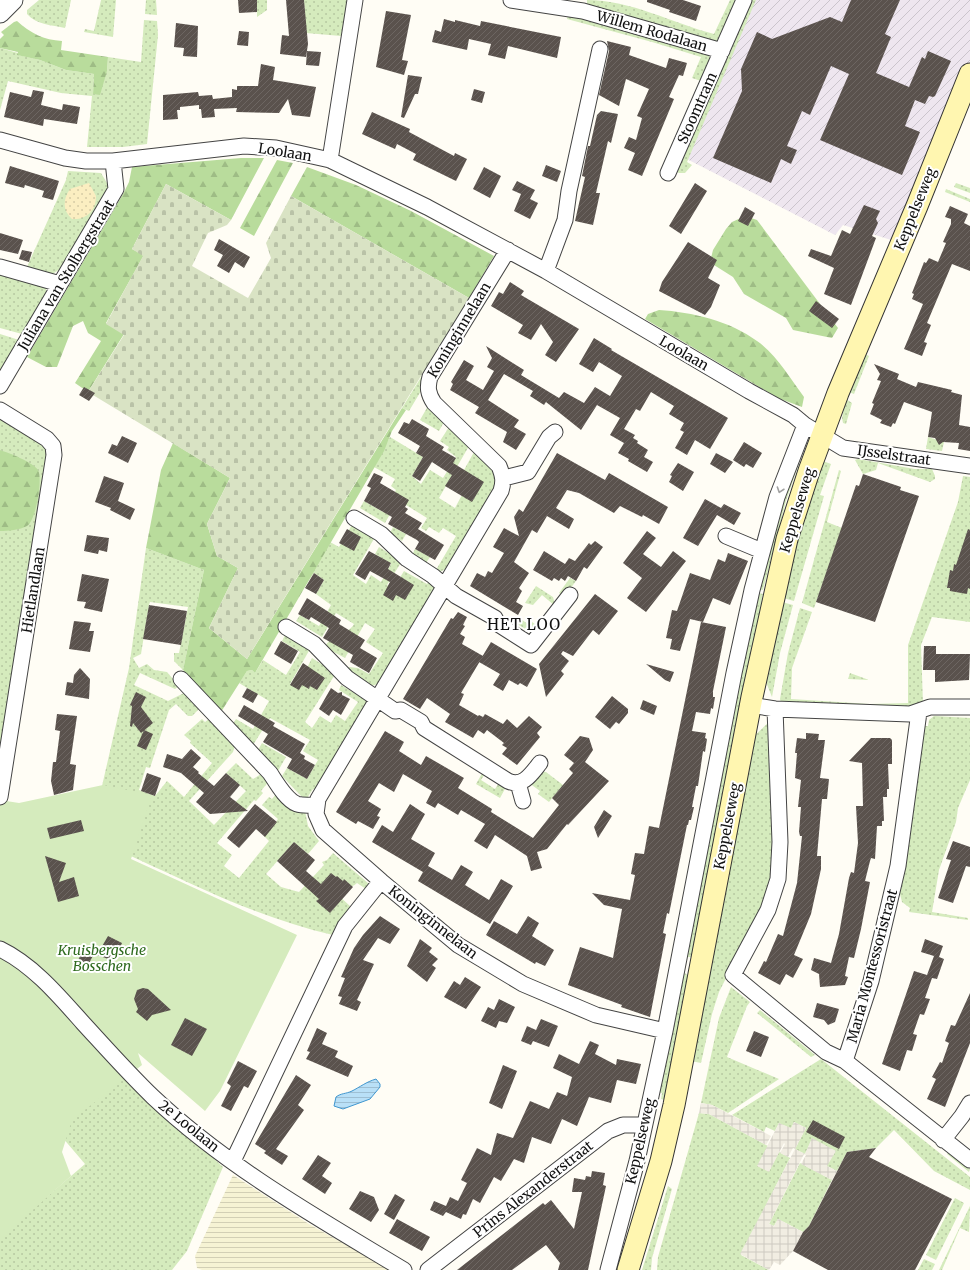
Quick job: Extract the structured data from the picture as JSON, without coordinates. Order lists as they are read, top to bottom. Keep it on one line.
{"streets":{"main road":["Keppelseweg"],"street":["Willem Rodalaan","Stoomtram","Loolaan","Juliana van Stolbergstraat","Koninginnelaan","IJsselstraat","Hietlandlaan","Maria Montessoristraat","2e Loolaan","Prins Alexanderstraat"]},"crossings":[["Willem Rodalaan","Stoomtram"],["Loolaan","Keppelseweg"],["Loolaan","Juliana van Stolbergstraat"],["Loolaan","Koninginnelaan"],["Loolaan","IJsselstraat"],["Keppelseweg","Koninginnelaan"],["Keppelseweg","IJsselstraat"],["Keppelseweg","Prins Alexanderstraat"],["Koninginnelaan","2e Loolaan"]],"districts":["HET LOO"],"parks":["Kruisbergsche Bosschen"]}
